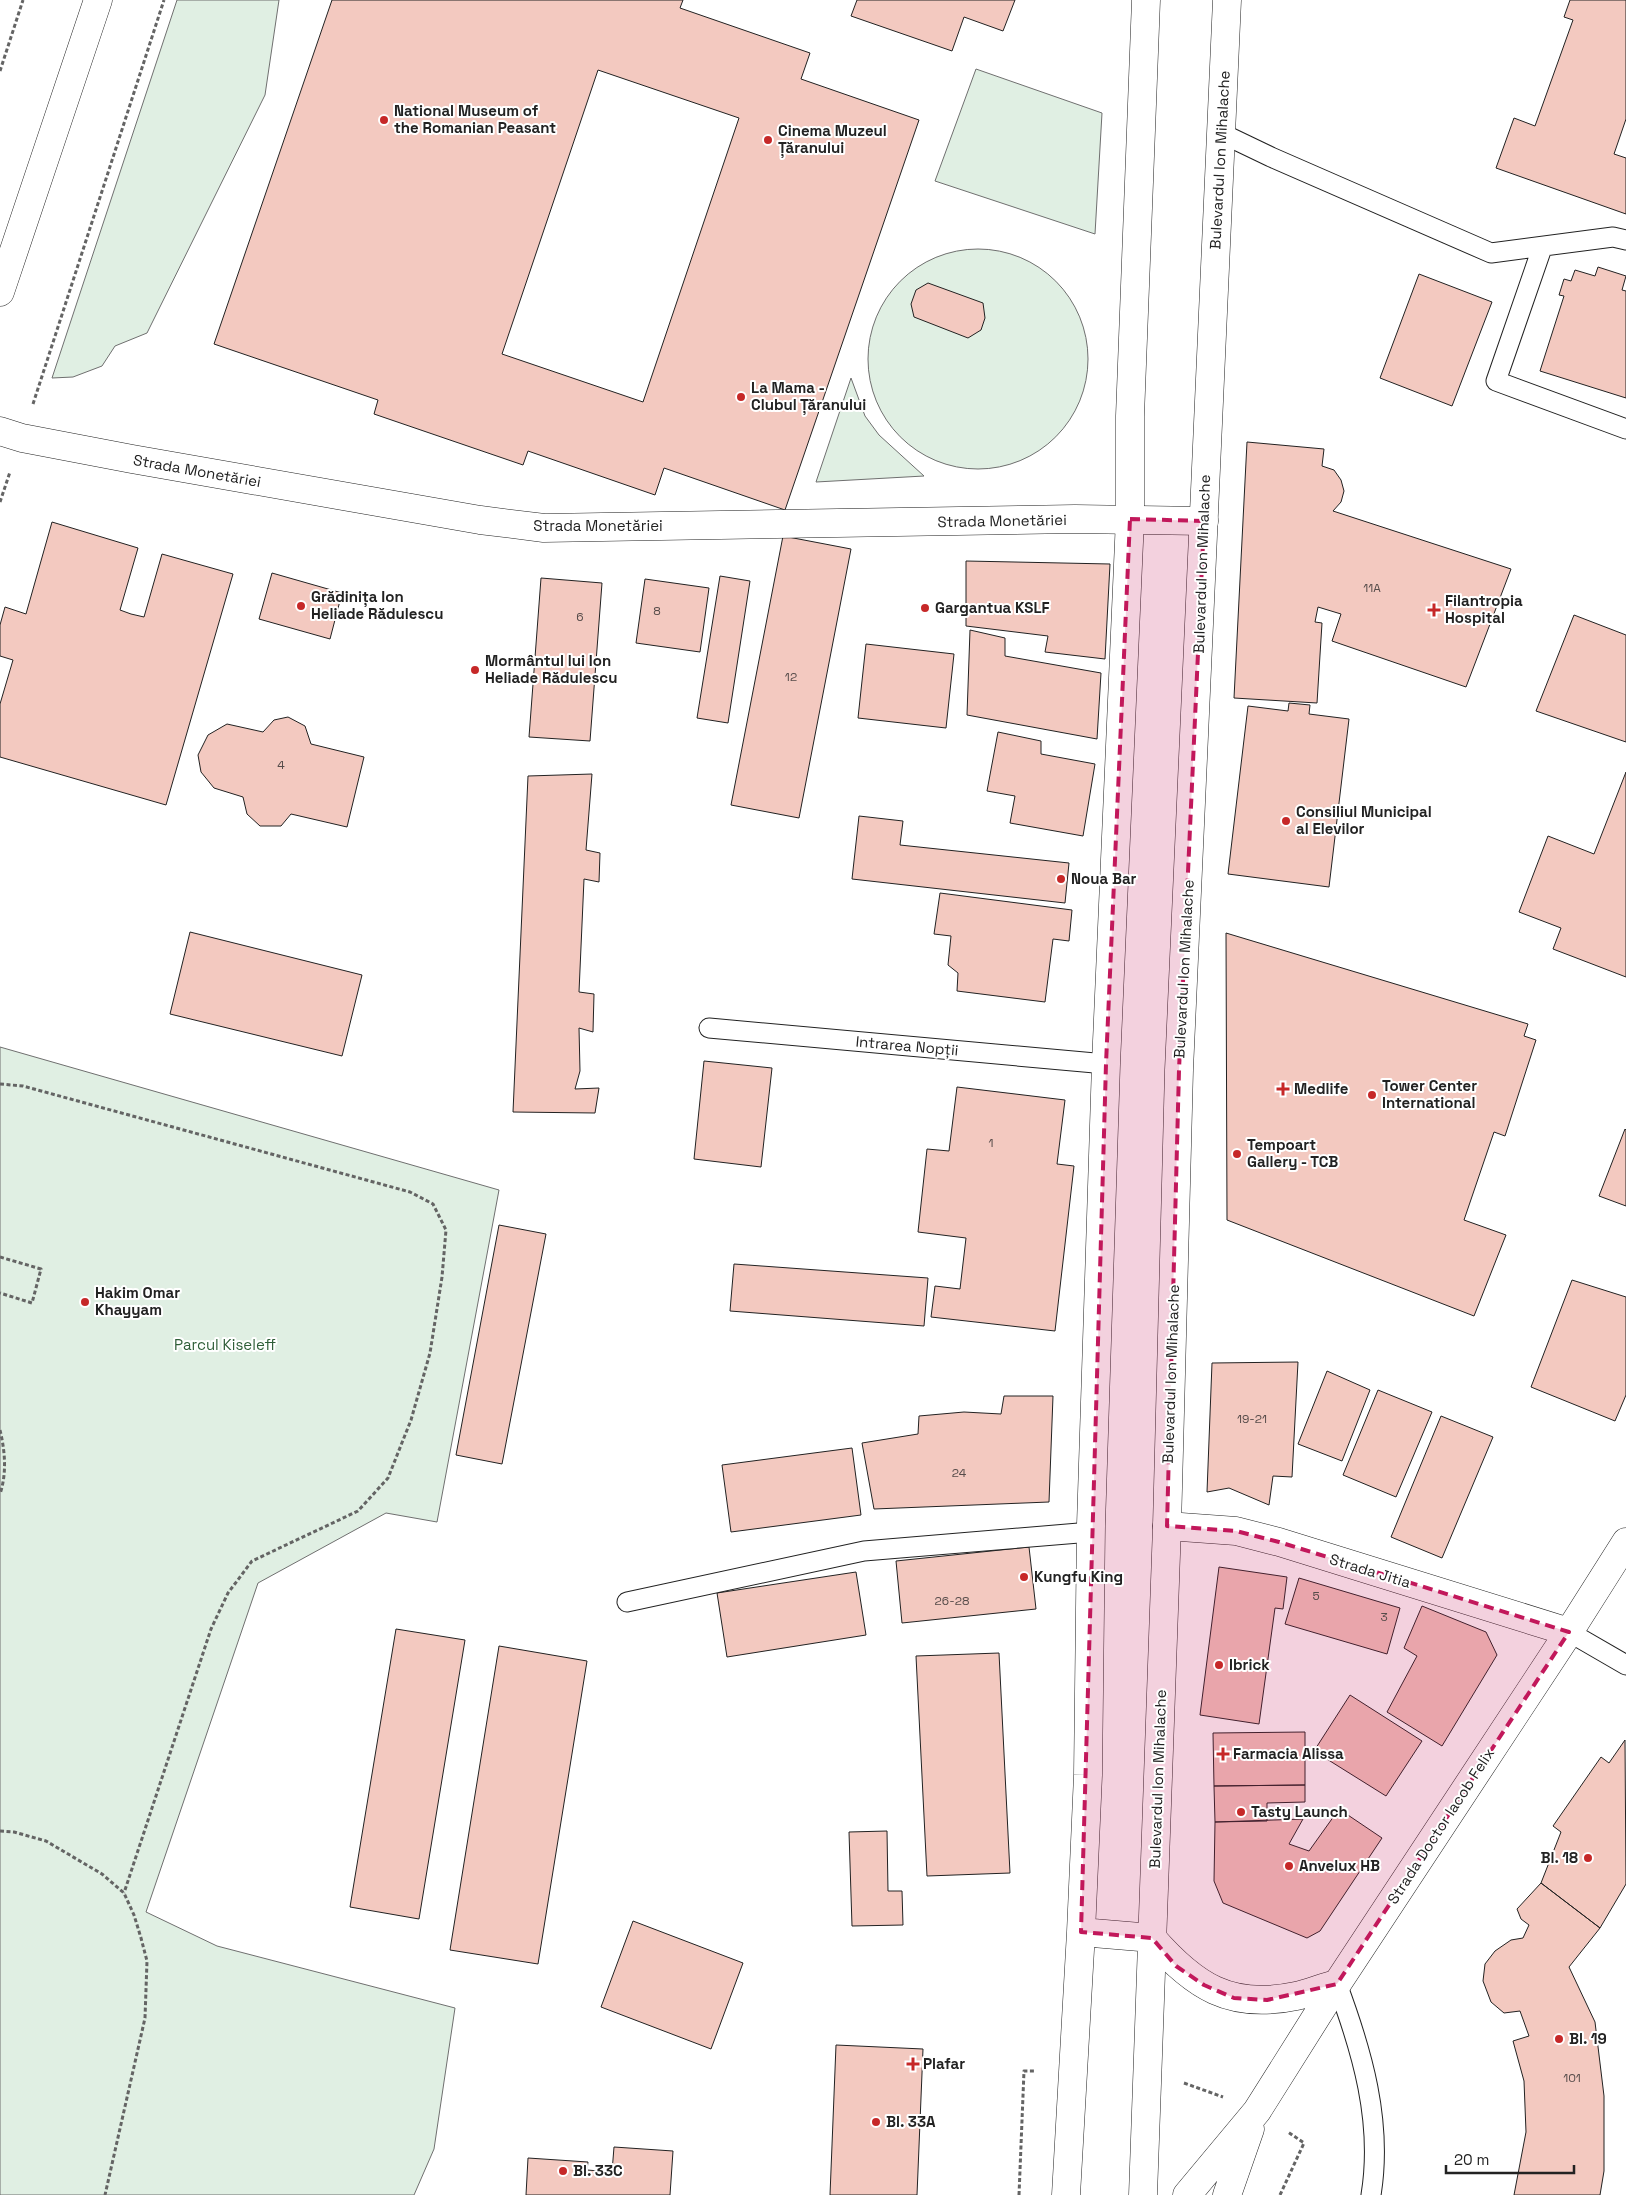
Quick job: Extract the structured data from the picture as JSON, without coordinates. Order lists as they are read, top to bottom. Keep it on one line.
{"streets":{"main road":["Bulevardul Ion Mihalache","Strada Monetăriei","Strada Jitia","Strada Doctor Iacob Felix"],"lane":["Intrarea Nopții"]},"crossings":[["Bulevardul Ion Mihalache","Strada Monetăriei"],["Bulevardul Ion Mihalache","Strada Jitia"],["Strada Jitia","Strada Doctor Iacob Felix"]],"parks":["Parcul Kiseleff"],"places":{"other":["National Museum of the Romanian Peasant","Cinema Muzeul Țăranului","La Mama - Clubul Țăranului","Grădinița Ion Heliade Rădulescu","Gargantua KSLF","Mormântul lui Ion Heliade Rădulescu","Consiliul Municipal al Elevilor","Noua Bar","Tower Center International","Tempoart Gallery - TCB","Hakim Omar Khayyam","Kungfu King","Ibrick","Tasty Launch","Bl. 18","Anvelux HB","Bl. 19","Bl. 33A","Bl. 33C"],"health":["Filantropia Hospital","Medlife","Farmacia Alissa","Plafar"]},"house_numbers":["11A","8","6","12","4","1","19-21","24","5","26-28","3","101"],"scale_bar":"20 m"}
